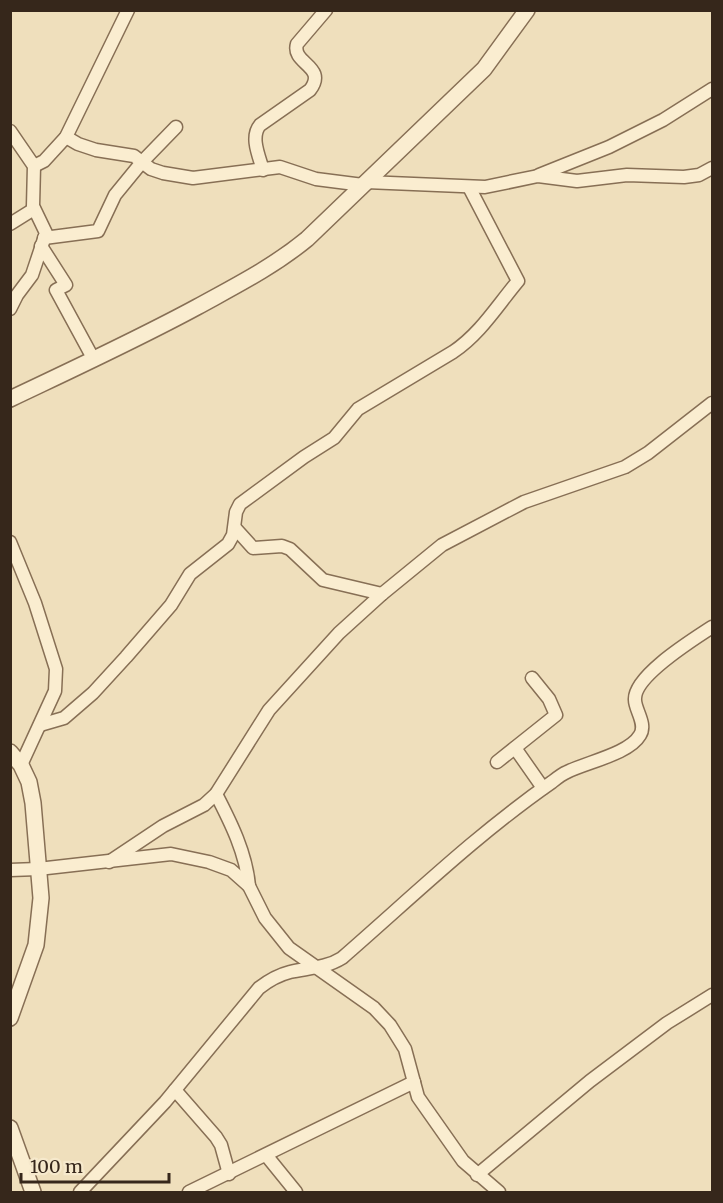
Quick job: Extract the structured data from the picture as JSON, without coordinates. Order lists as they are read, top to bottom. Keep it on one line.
{"scale_bar":"100 m"}
